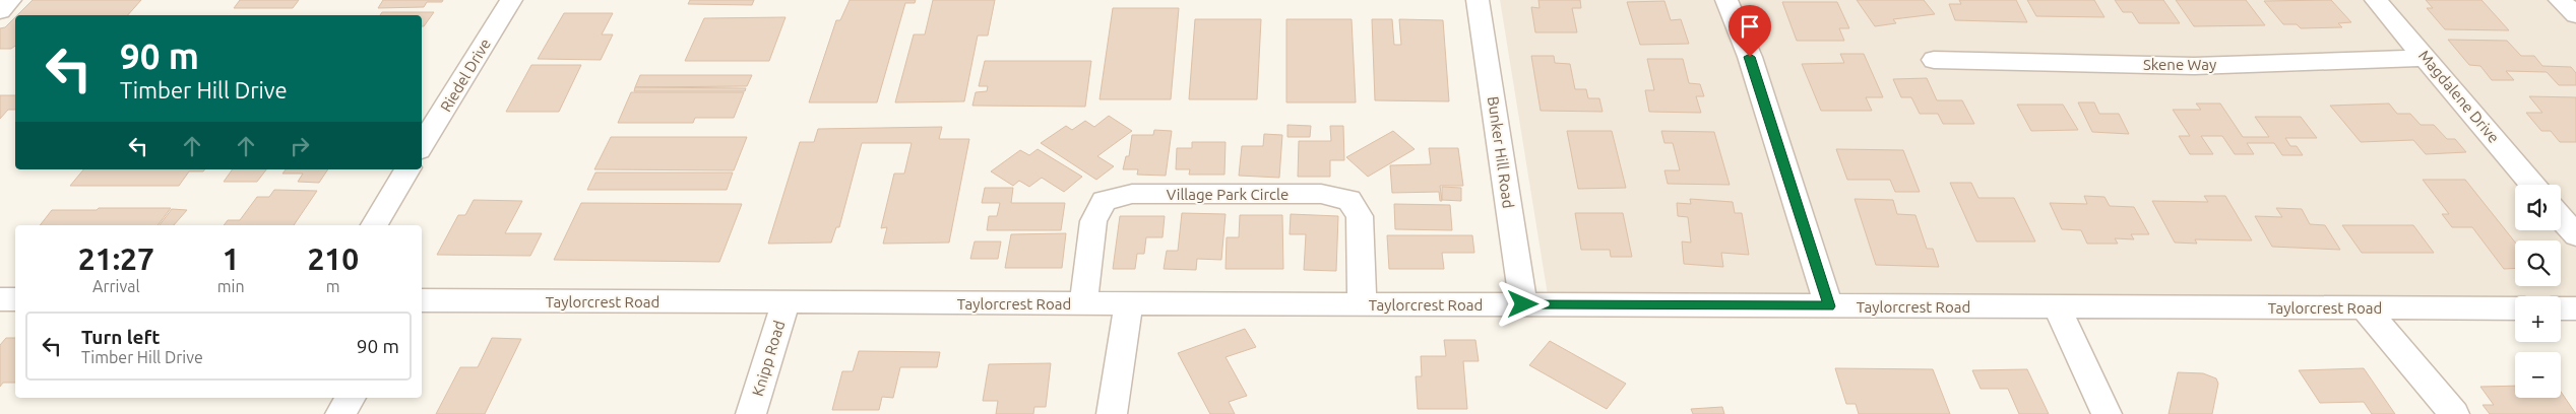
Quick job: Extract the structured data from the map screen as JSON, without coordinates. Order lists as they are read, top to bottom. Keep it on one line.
{"streets":{"street":["Skene Way","Riedel Drive","Magdalene Drive","Bunker Hill Road","Village Park Circle","Taylorcrest Road","Knipp Road"]},"crossings":[["Skene Way","Magdalene Drive"],["Bunker Hill Road","Taylorcrest Road"],["Village Park Circle","Taylorcrest Road"],["Taylorcrest Road","Knipp Road"]],"page":{"turn":["90 m","Timber Hill Drive"],"map_buttons":["+","−"],"eta":["21:27","Arrival","1","min","210","m"],"list":[{"name":"Turn left","note":"Timber Hill Drive","value":"90 m"}]}}
